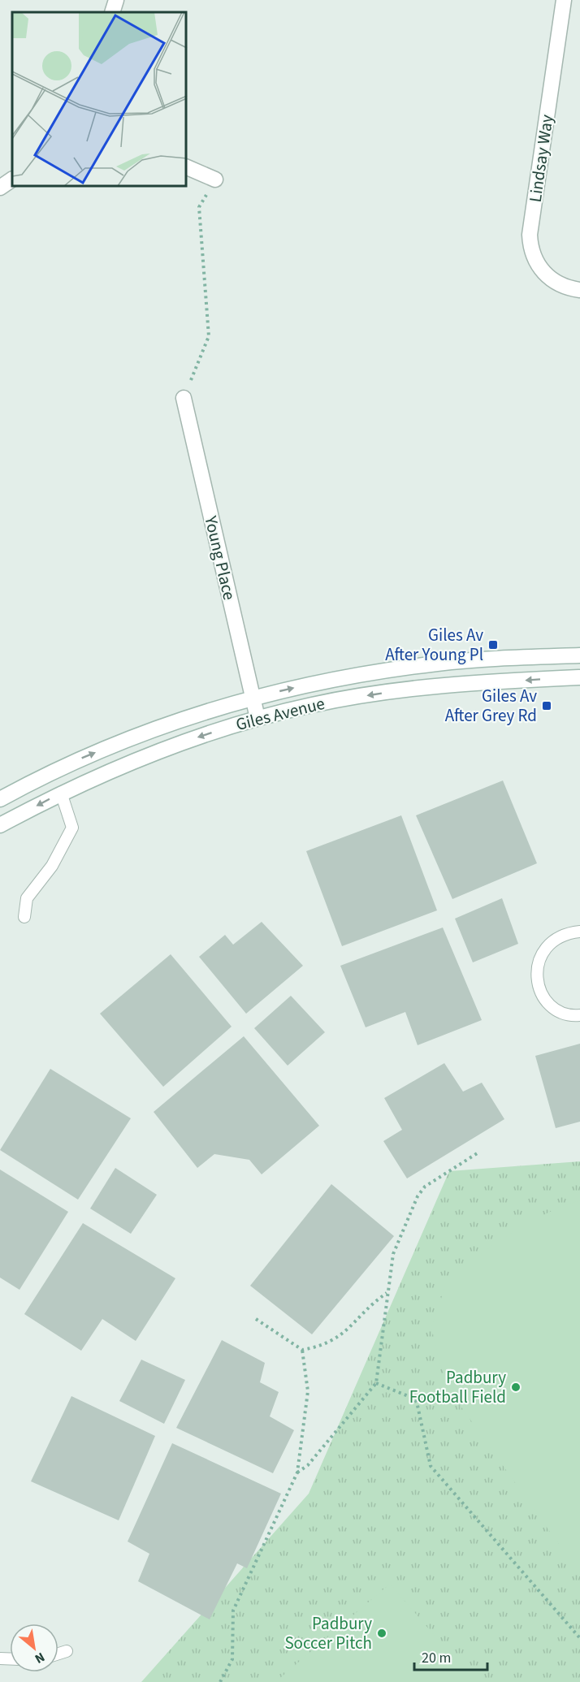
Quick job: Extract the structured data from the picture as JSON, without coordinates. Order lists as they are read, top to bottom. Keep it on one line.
{"streets":{"street":["Lindsay Way","Young Place","Giles Avenue"]},"crossings":[["Young Place","Giles Avenue"]],"places":{"transit":["Giles Av After Young Pl","Giles Av After Grey Rd"],"other":["Padbury Football Field","Padbury Soccer Pitch"]},"scale_bar":"20 m","north":"bottom right"}
